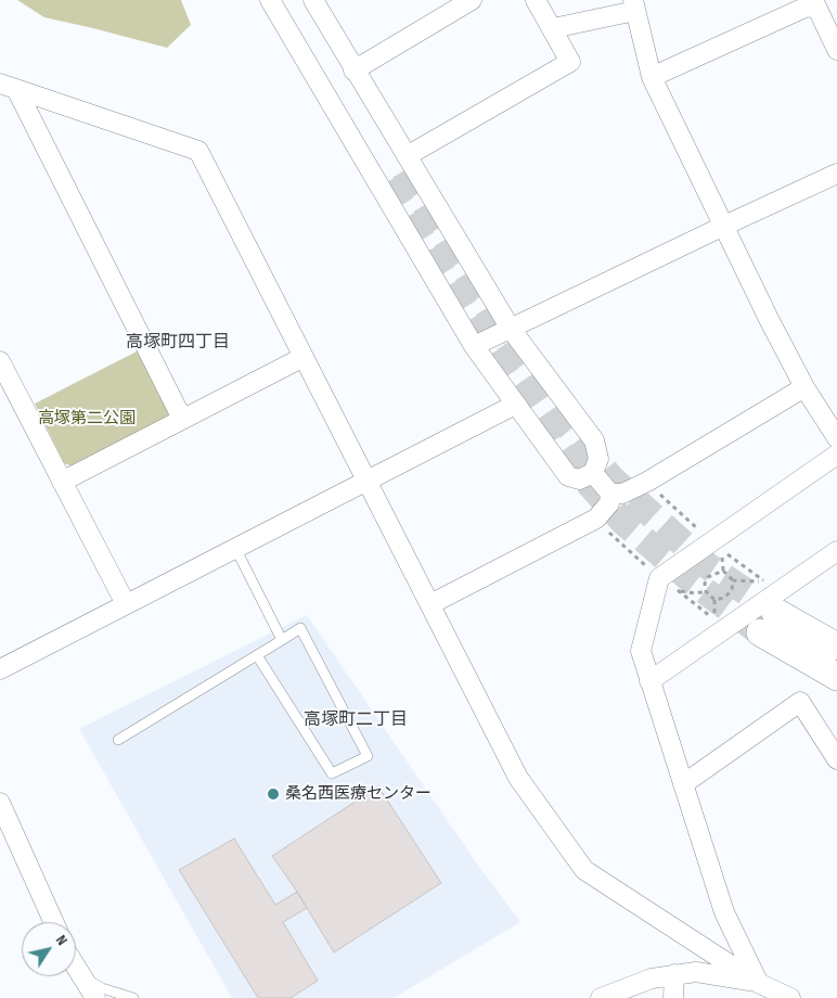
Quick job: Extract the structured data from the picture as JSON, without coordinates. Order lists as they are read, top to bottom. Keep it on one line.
{"districts":["高塚町四丁目","高塚町二丁目"],"parks":["高塚第二公園"],"places":["桑名西医療センター"],"north":"top right"}
